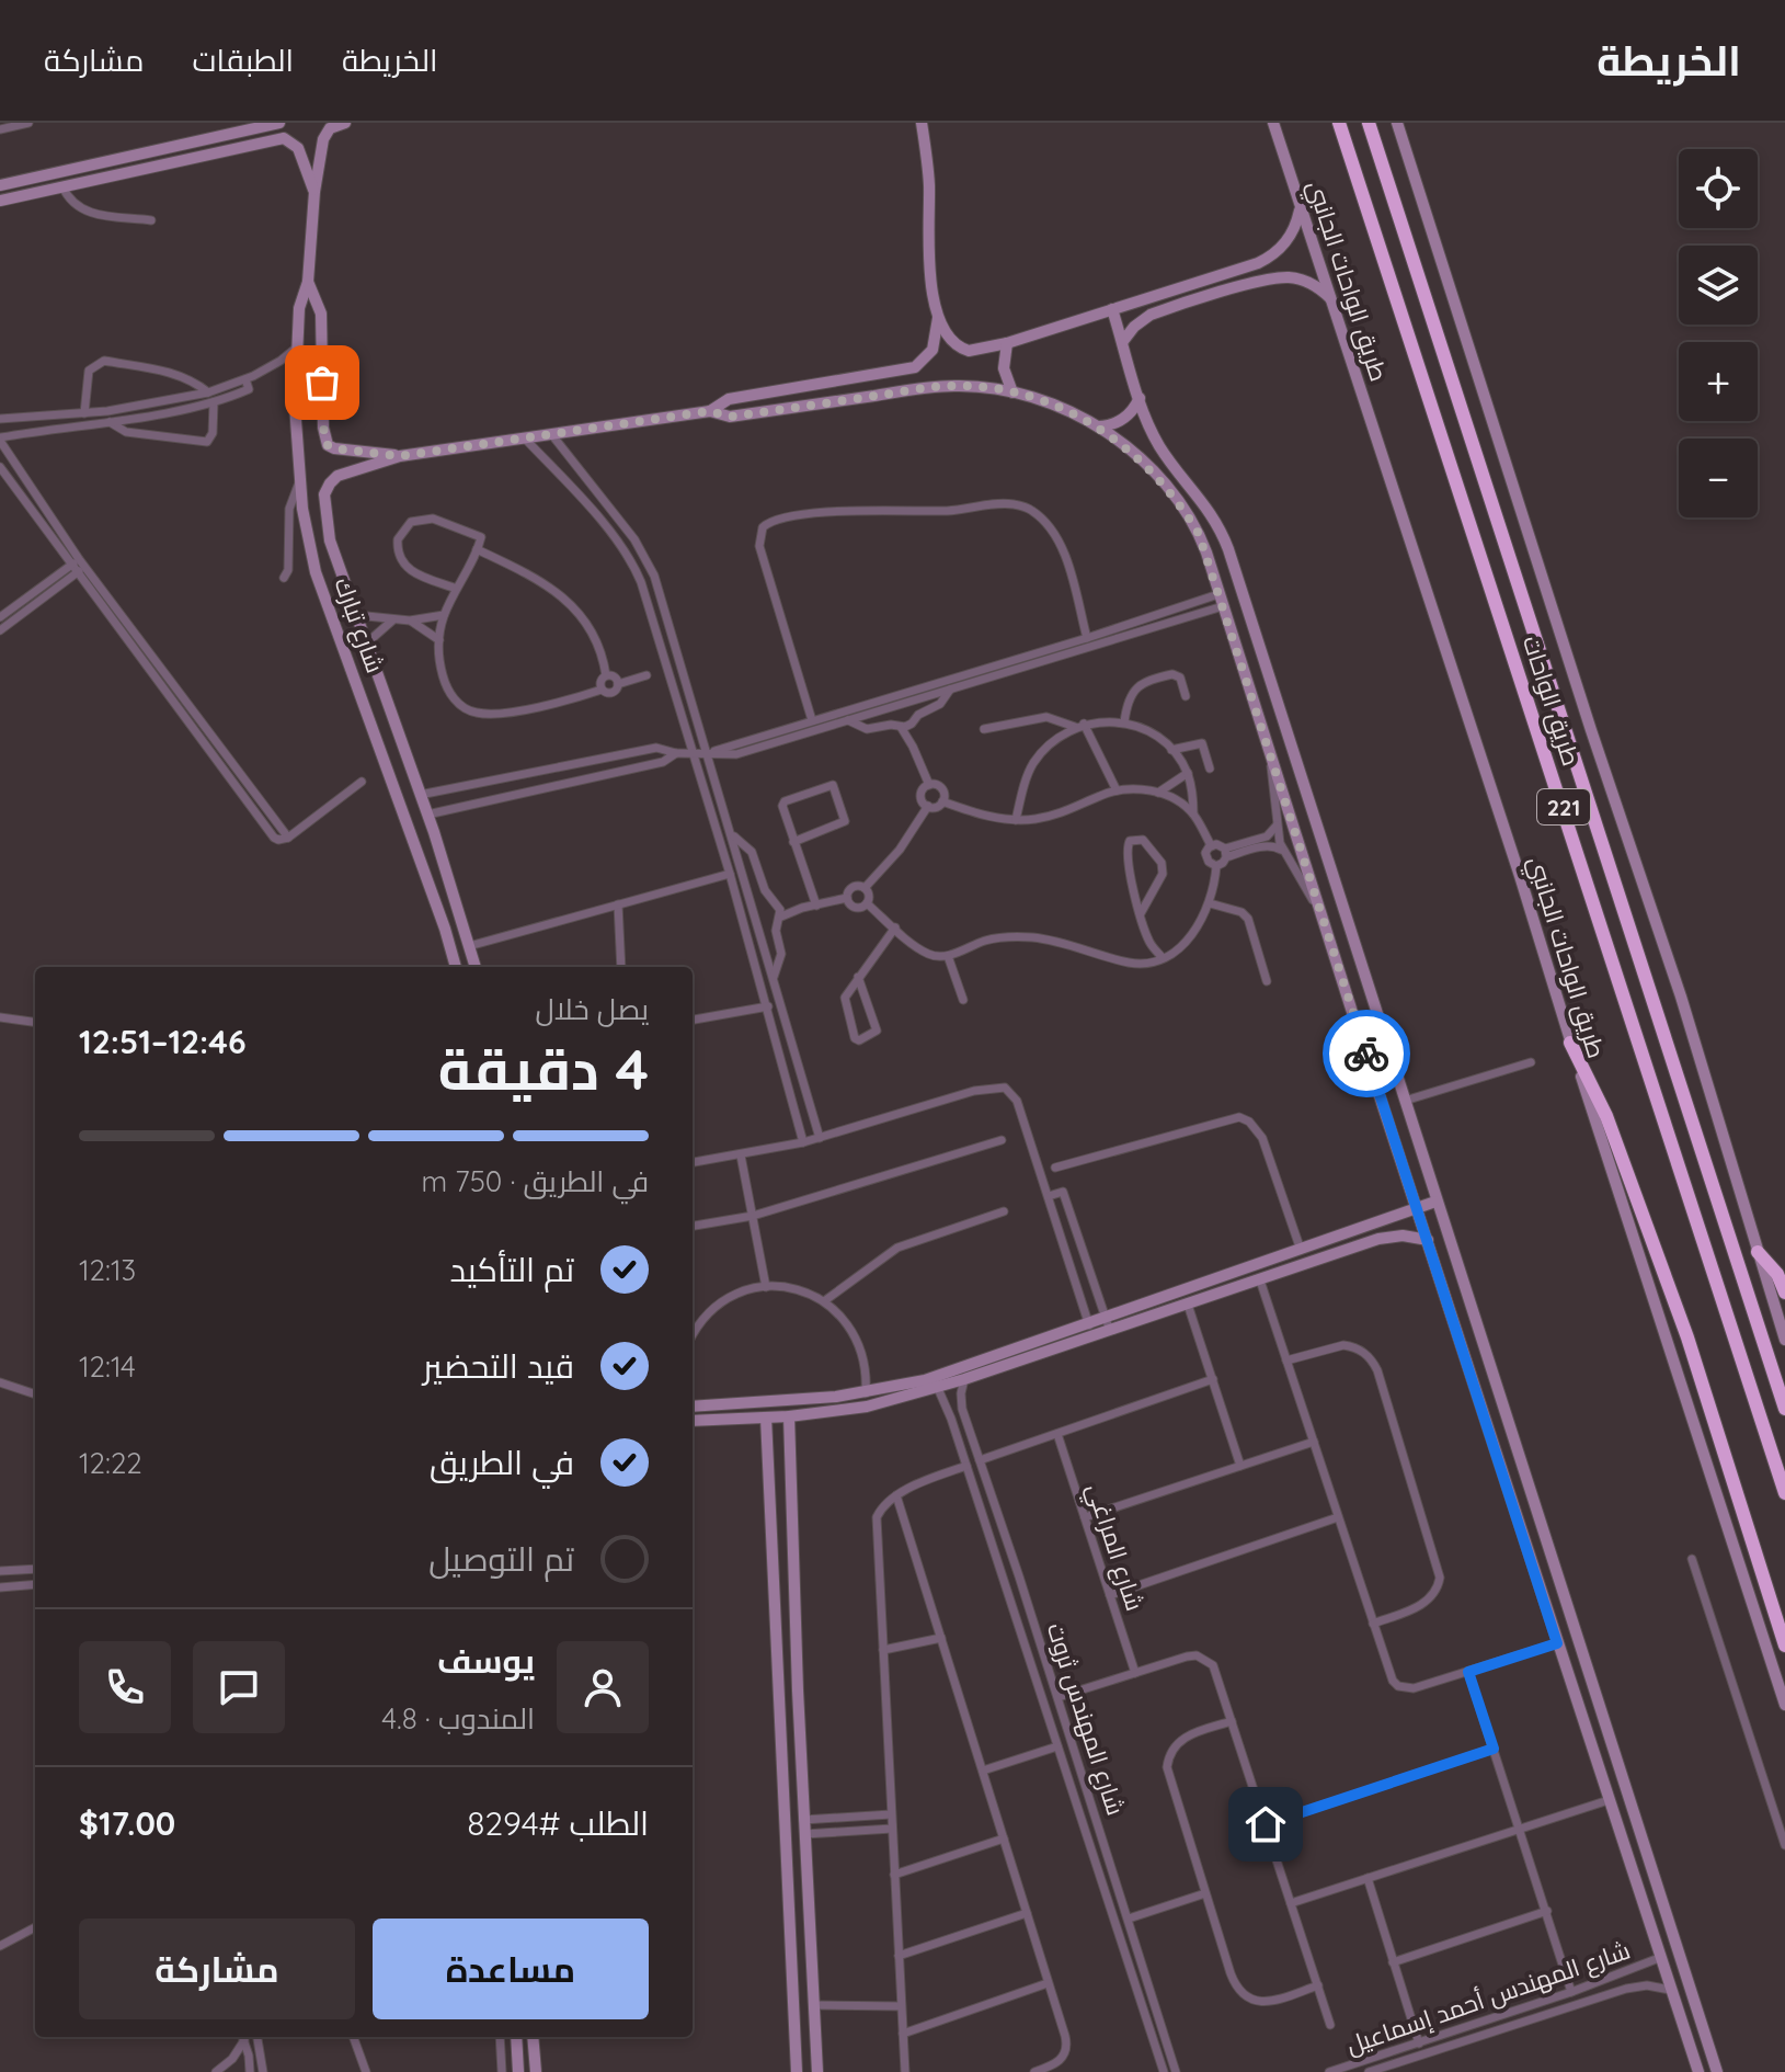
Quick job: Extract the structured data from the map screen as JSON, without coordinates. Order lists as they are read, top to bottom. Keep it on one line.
{"streets":{"highway":["طريق الواحات","221"],"street":["طريق الواحات الجانبي","شارع تبارك","شارع المراغي","شارع المهندس ثروت","شارع المهندس أحمد إسماعيل"]},"page":{"header":"الخريطة","nav":["الخريطة","الطبقات","مشاركة"],"map_buttons":["+","−"],"heading":["4 دقيقة","يصل خلال","12:46–12:51"],"panel":["يوسف","المندوب · 4.8","الطلب #8294","$17.00"],"bar":"في الطريق · 750 m","list":[["تم التأكيد","12:13"],["قيد التحضير","12:14"],["في الطريق","12:22"],"تم التوصيل"],"buttons":["مساعدة","مشاركة"]}}
